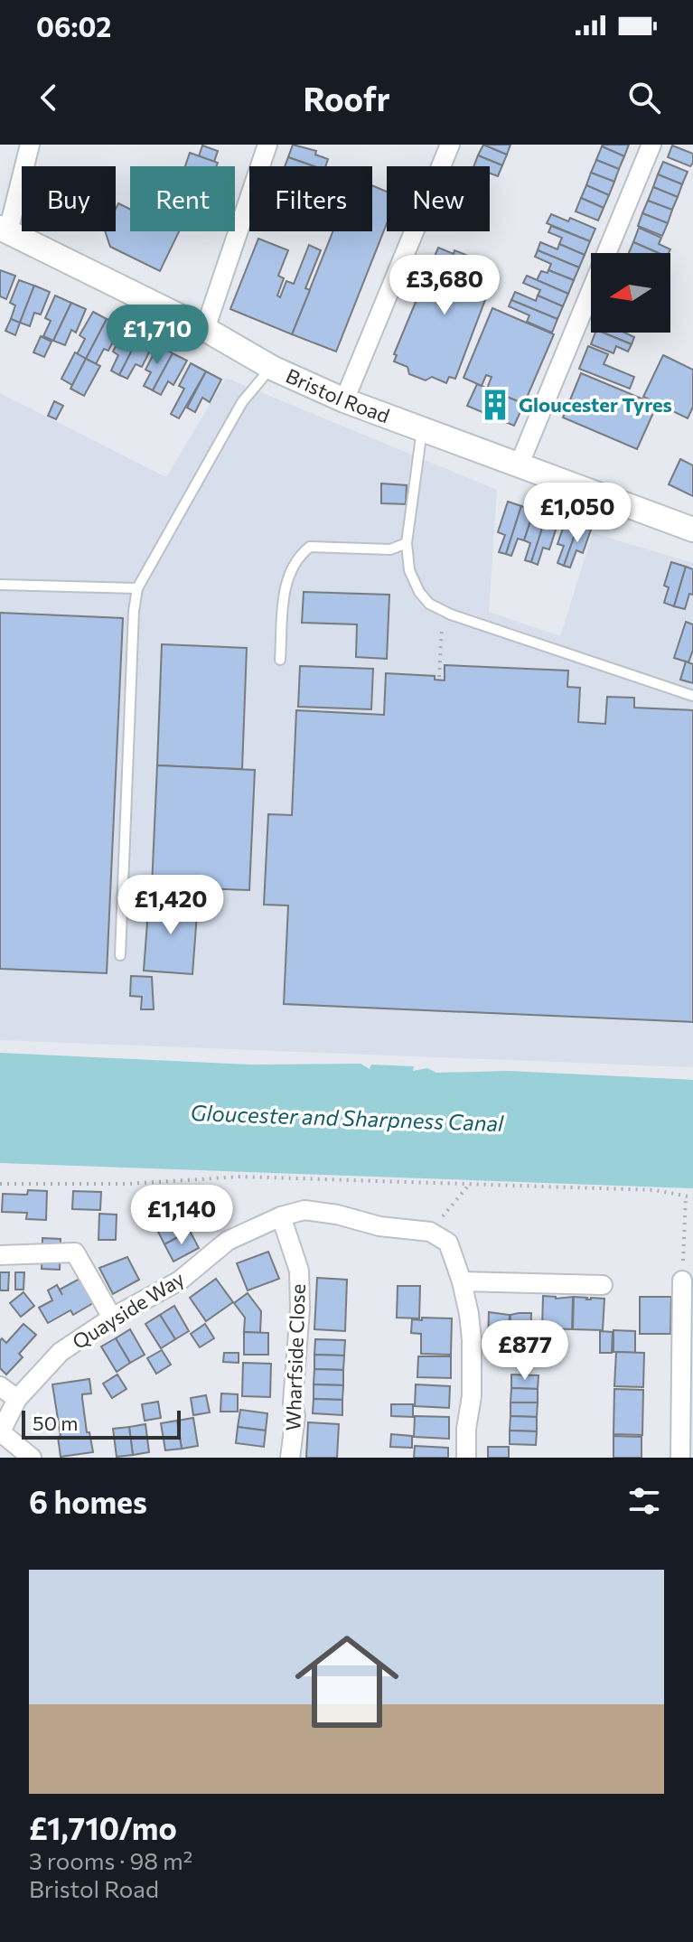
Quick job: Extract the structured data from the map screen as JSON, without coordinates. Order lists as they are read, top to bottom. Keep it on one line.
{"streets":{"street":["Bristol Road","Quayside Way","Wharfside Close"]},"crossings":[["Quayside Way","Wharfside Close"]],"water":["Gloucester and Sharpness Canal"],"places":{"building":["Gloucester Tyres"]},"scale_bar":"50 m","north":"left","page":{"status":"06:02","header":"Roofr","chip":["Buy","Rent","Filters","New"],"price":["£3,680","£1,710","£1,050","£1,420","£1,140","£877"],"scale":"50 m","heading":"6 homes","list":[{"name":"£1,710/mo","note":"3 rooms · 98 m² · Bristol Road"}]}}
